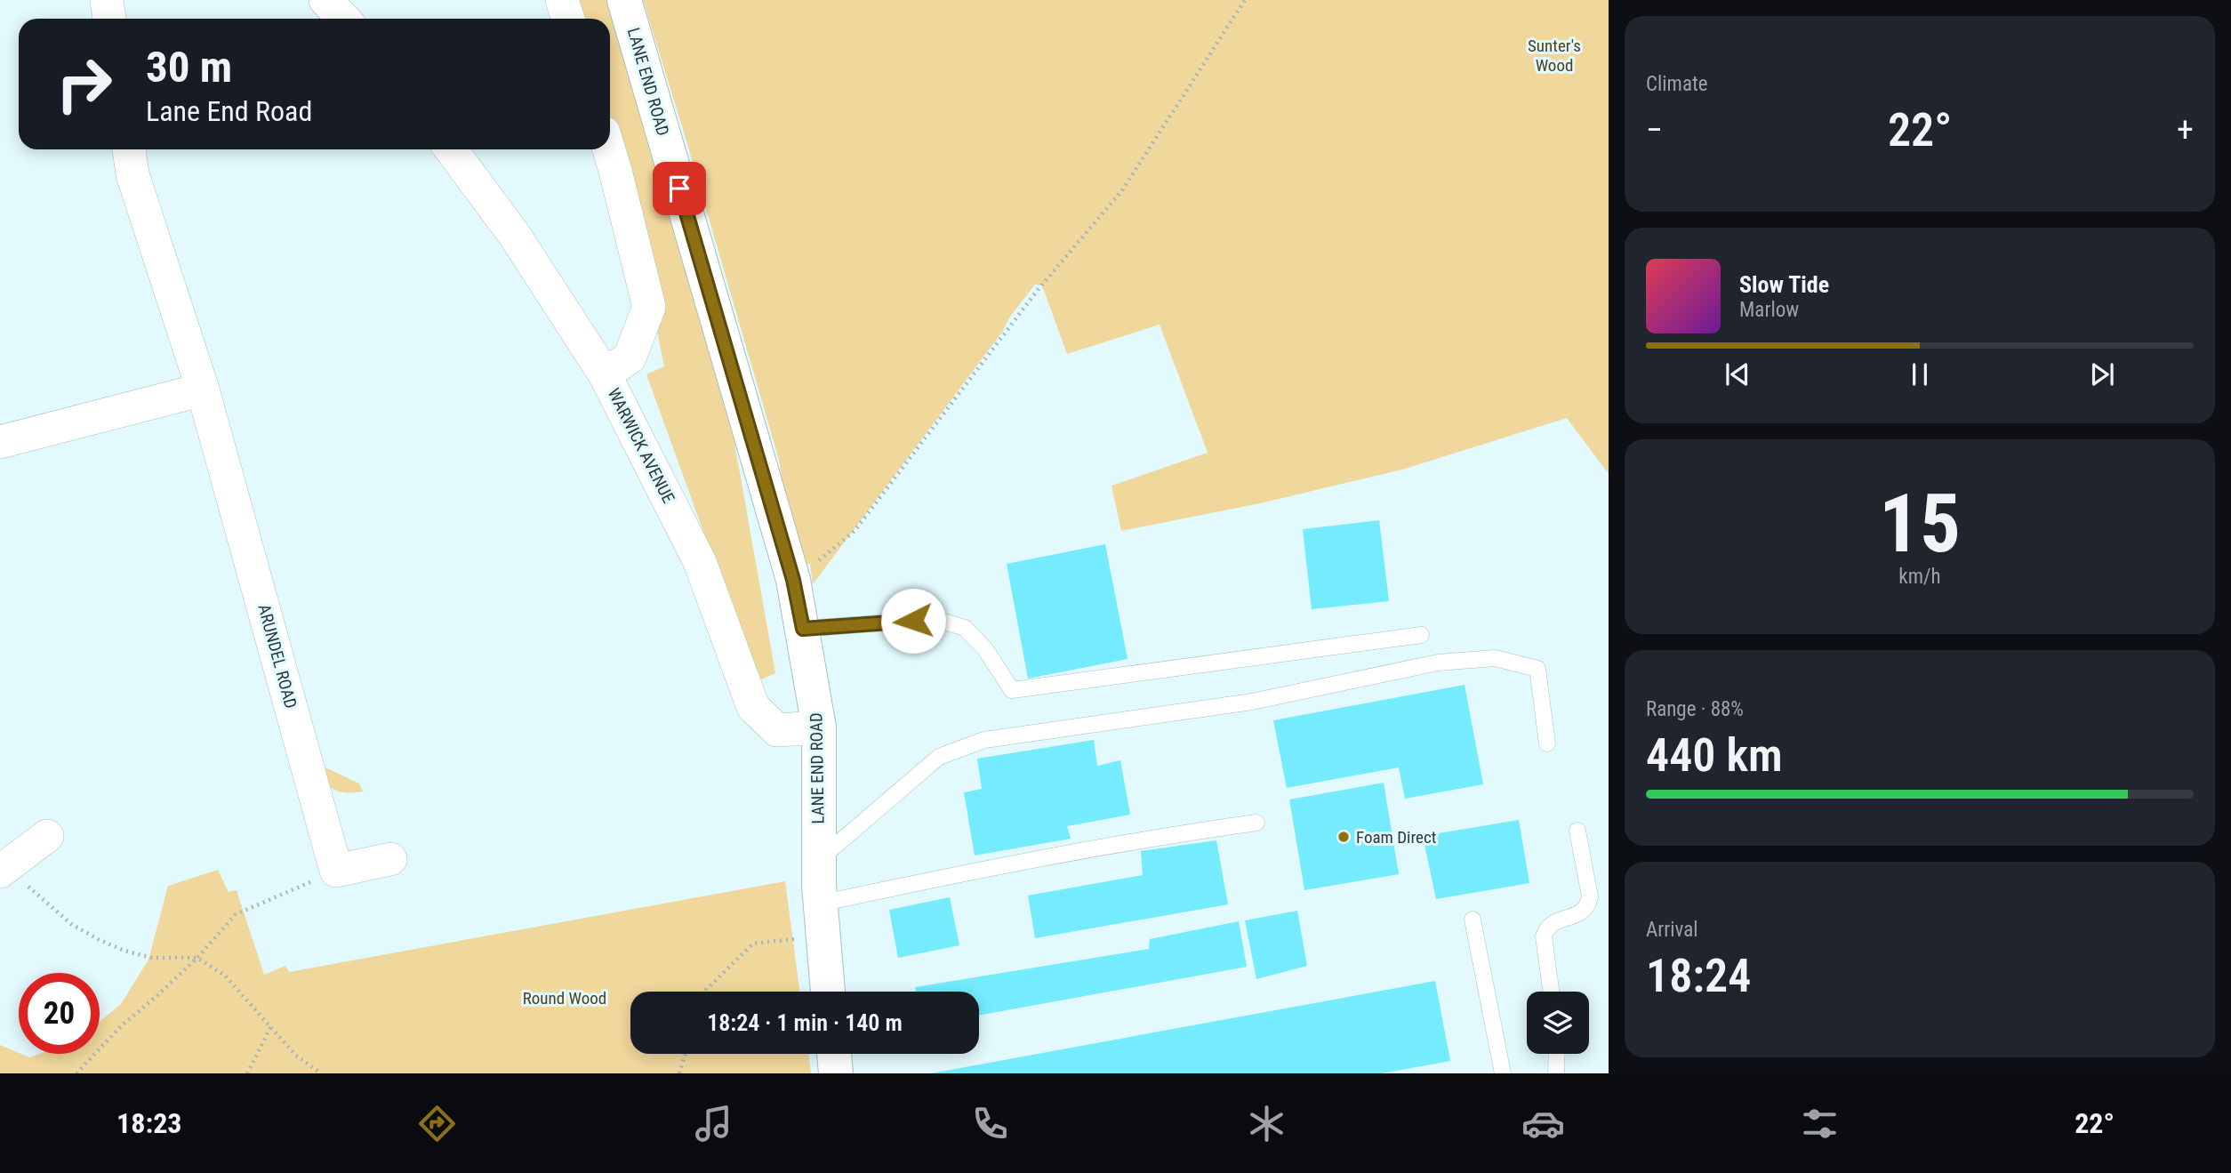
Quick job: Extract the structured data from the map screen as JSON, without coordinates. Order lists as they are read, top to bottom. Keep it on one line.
{"streets":{"street":["LANE END ROAD","WARWICK AVENUE","ARUNDEL ROAD"]},"crossings":[["LANE END ROAD","WARWICK AVENUE"]],"parks":["Sunter's Wood","Round Wood"],"places":["Foam Direct"],"page":{"tile":["Climate",["15","km/h"],["Range · 88%","440 km"],["Arrival","18:24"]],"turn":["30 m","Lane End Road"],"heat":["−","22°","+"],"song":["Slow Tide","Marlow"],"limit":"20","trip":"18:24 · 1 min · 140 m","tabs":["18:23","22°"]}}
